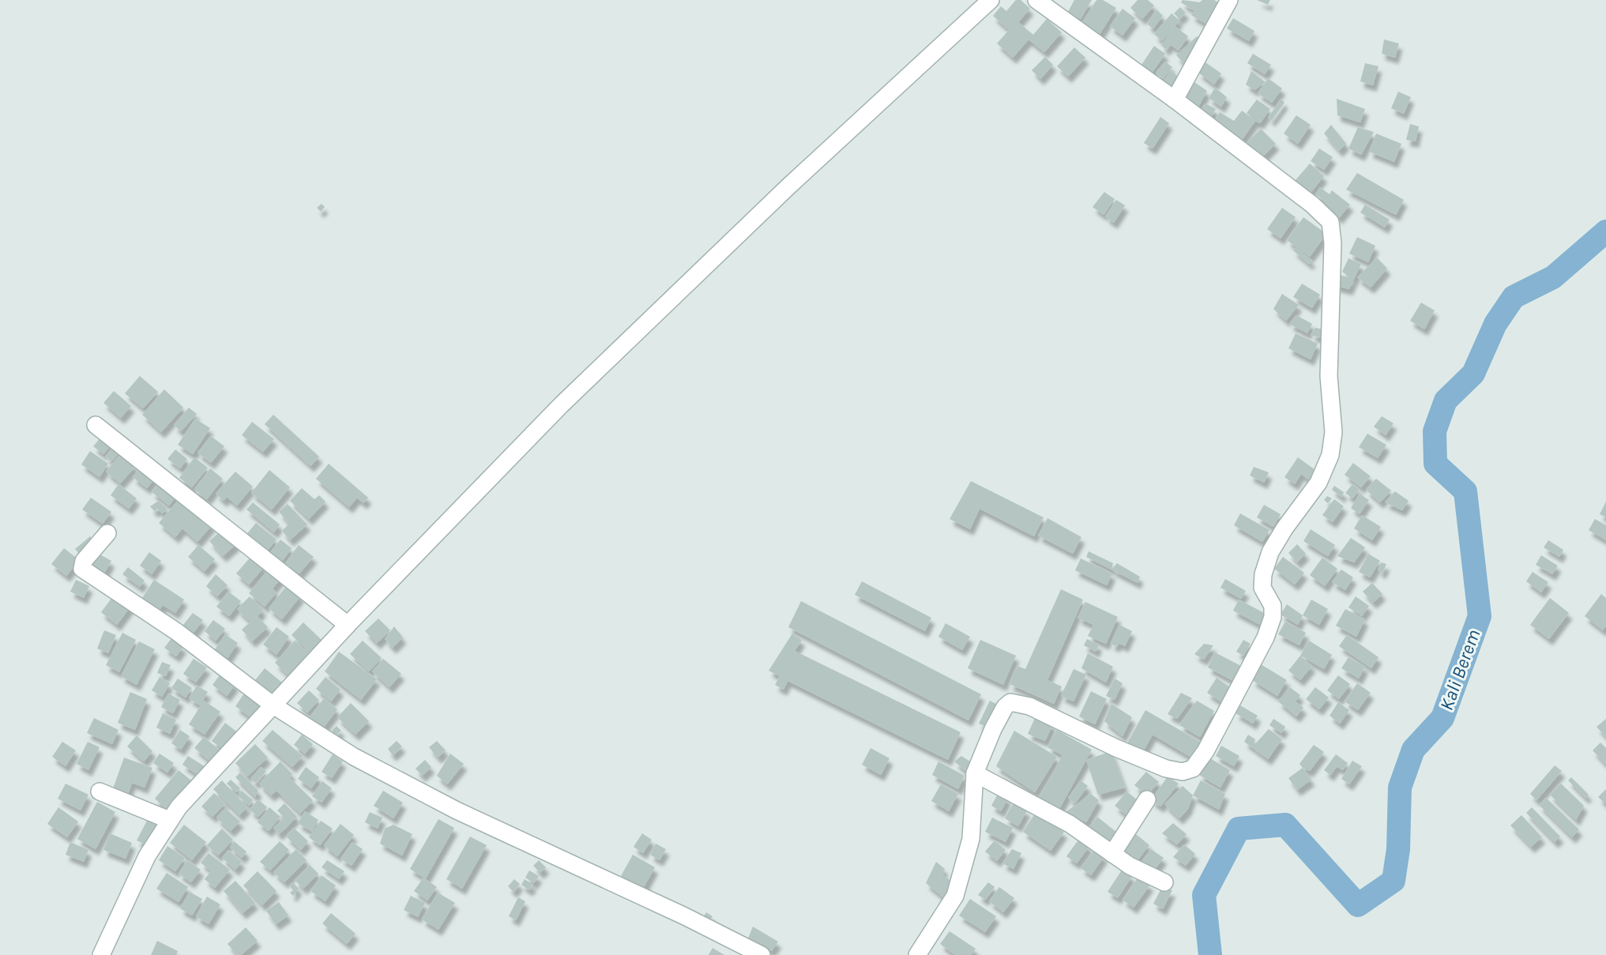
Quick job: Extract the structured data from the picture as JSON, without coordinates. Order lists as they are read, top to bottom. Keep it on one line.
{"water":["Kali Berem"]}
